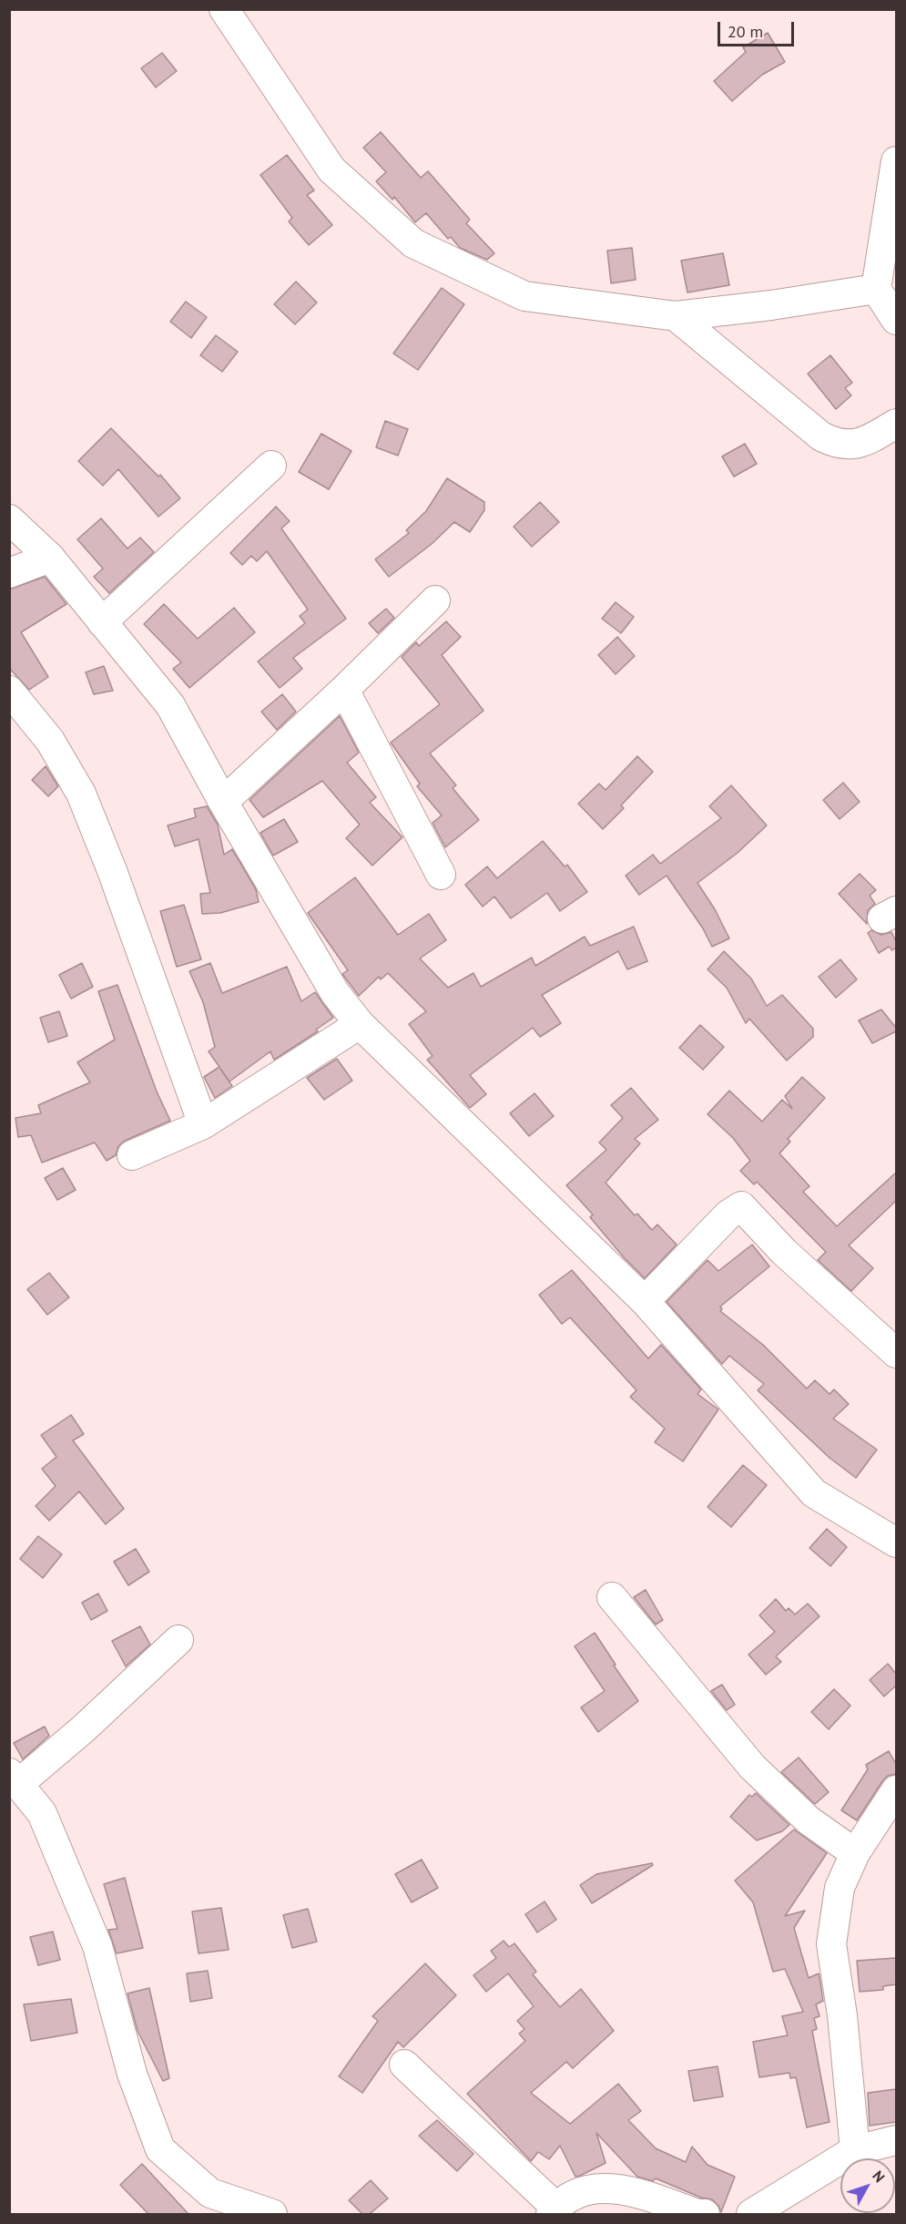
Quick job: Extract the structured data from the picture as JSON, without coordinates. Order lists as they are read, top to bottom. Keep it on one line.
{"scale_bar":"20 m","north":"top right"}
